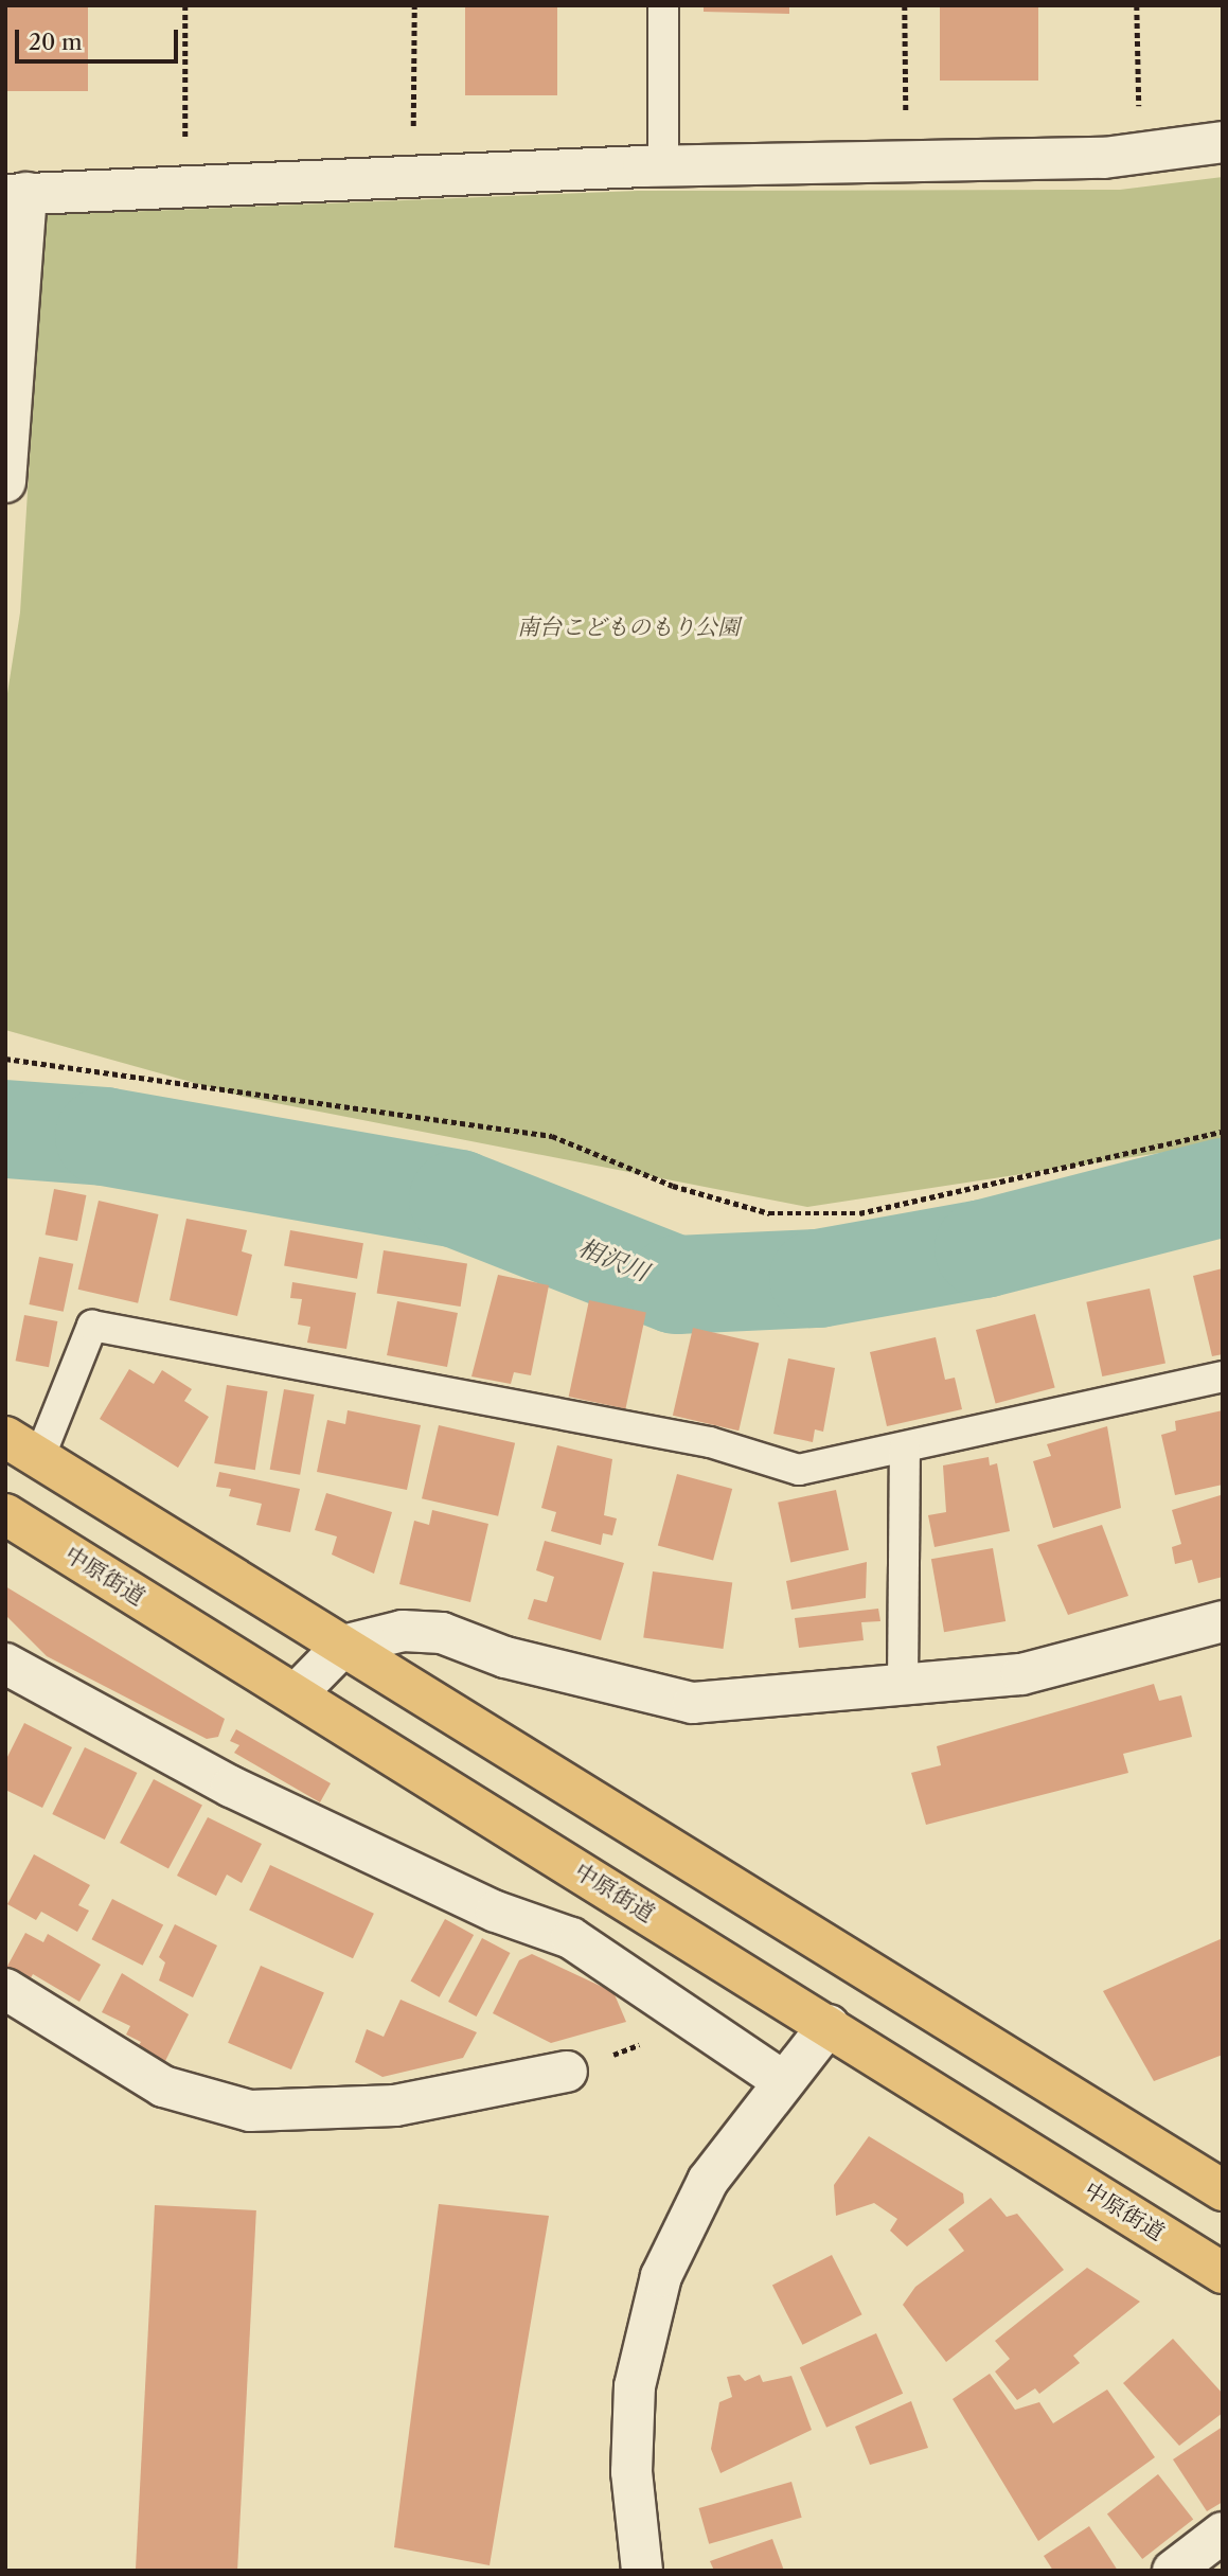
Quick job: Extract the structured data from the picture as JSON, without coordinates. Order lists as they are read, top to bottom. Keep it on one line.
{"streets":{"main road":["中原街道"]},"water":["相沢川"],"parks":["南台こどものもり公園"],"scale_bar":"20 m"}
